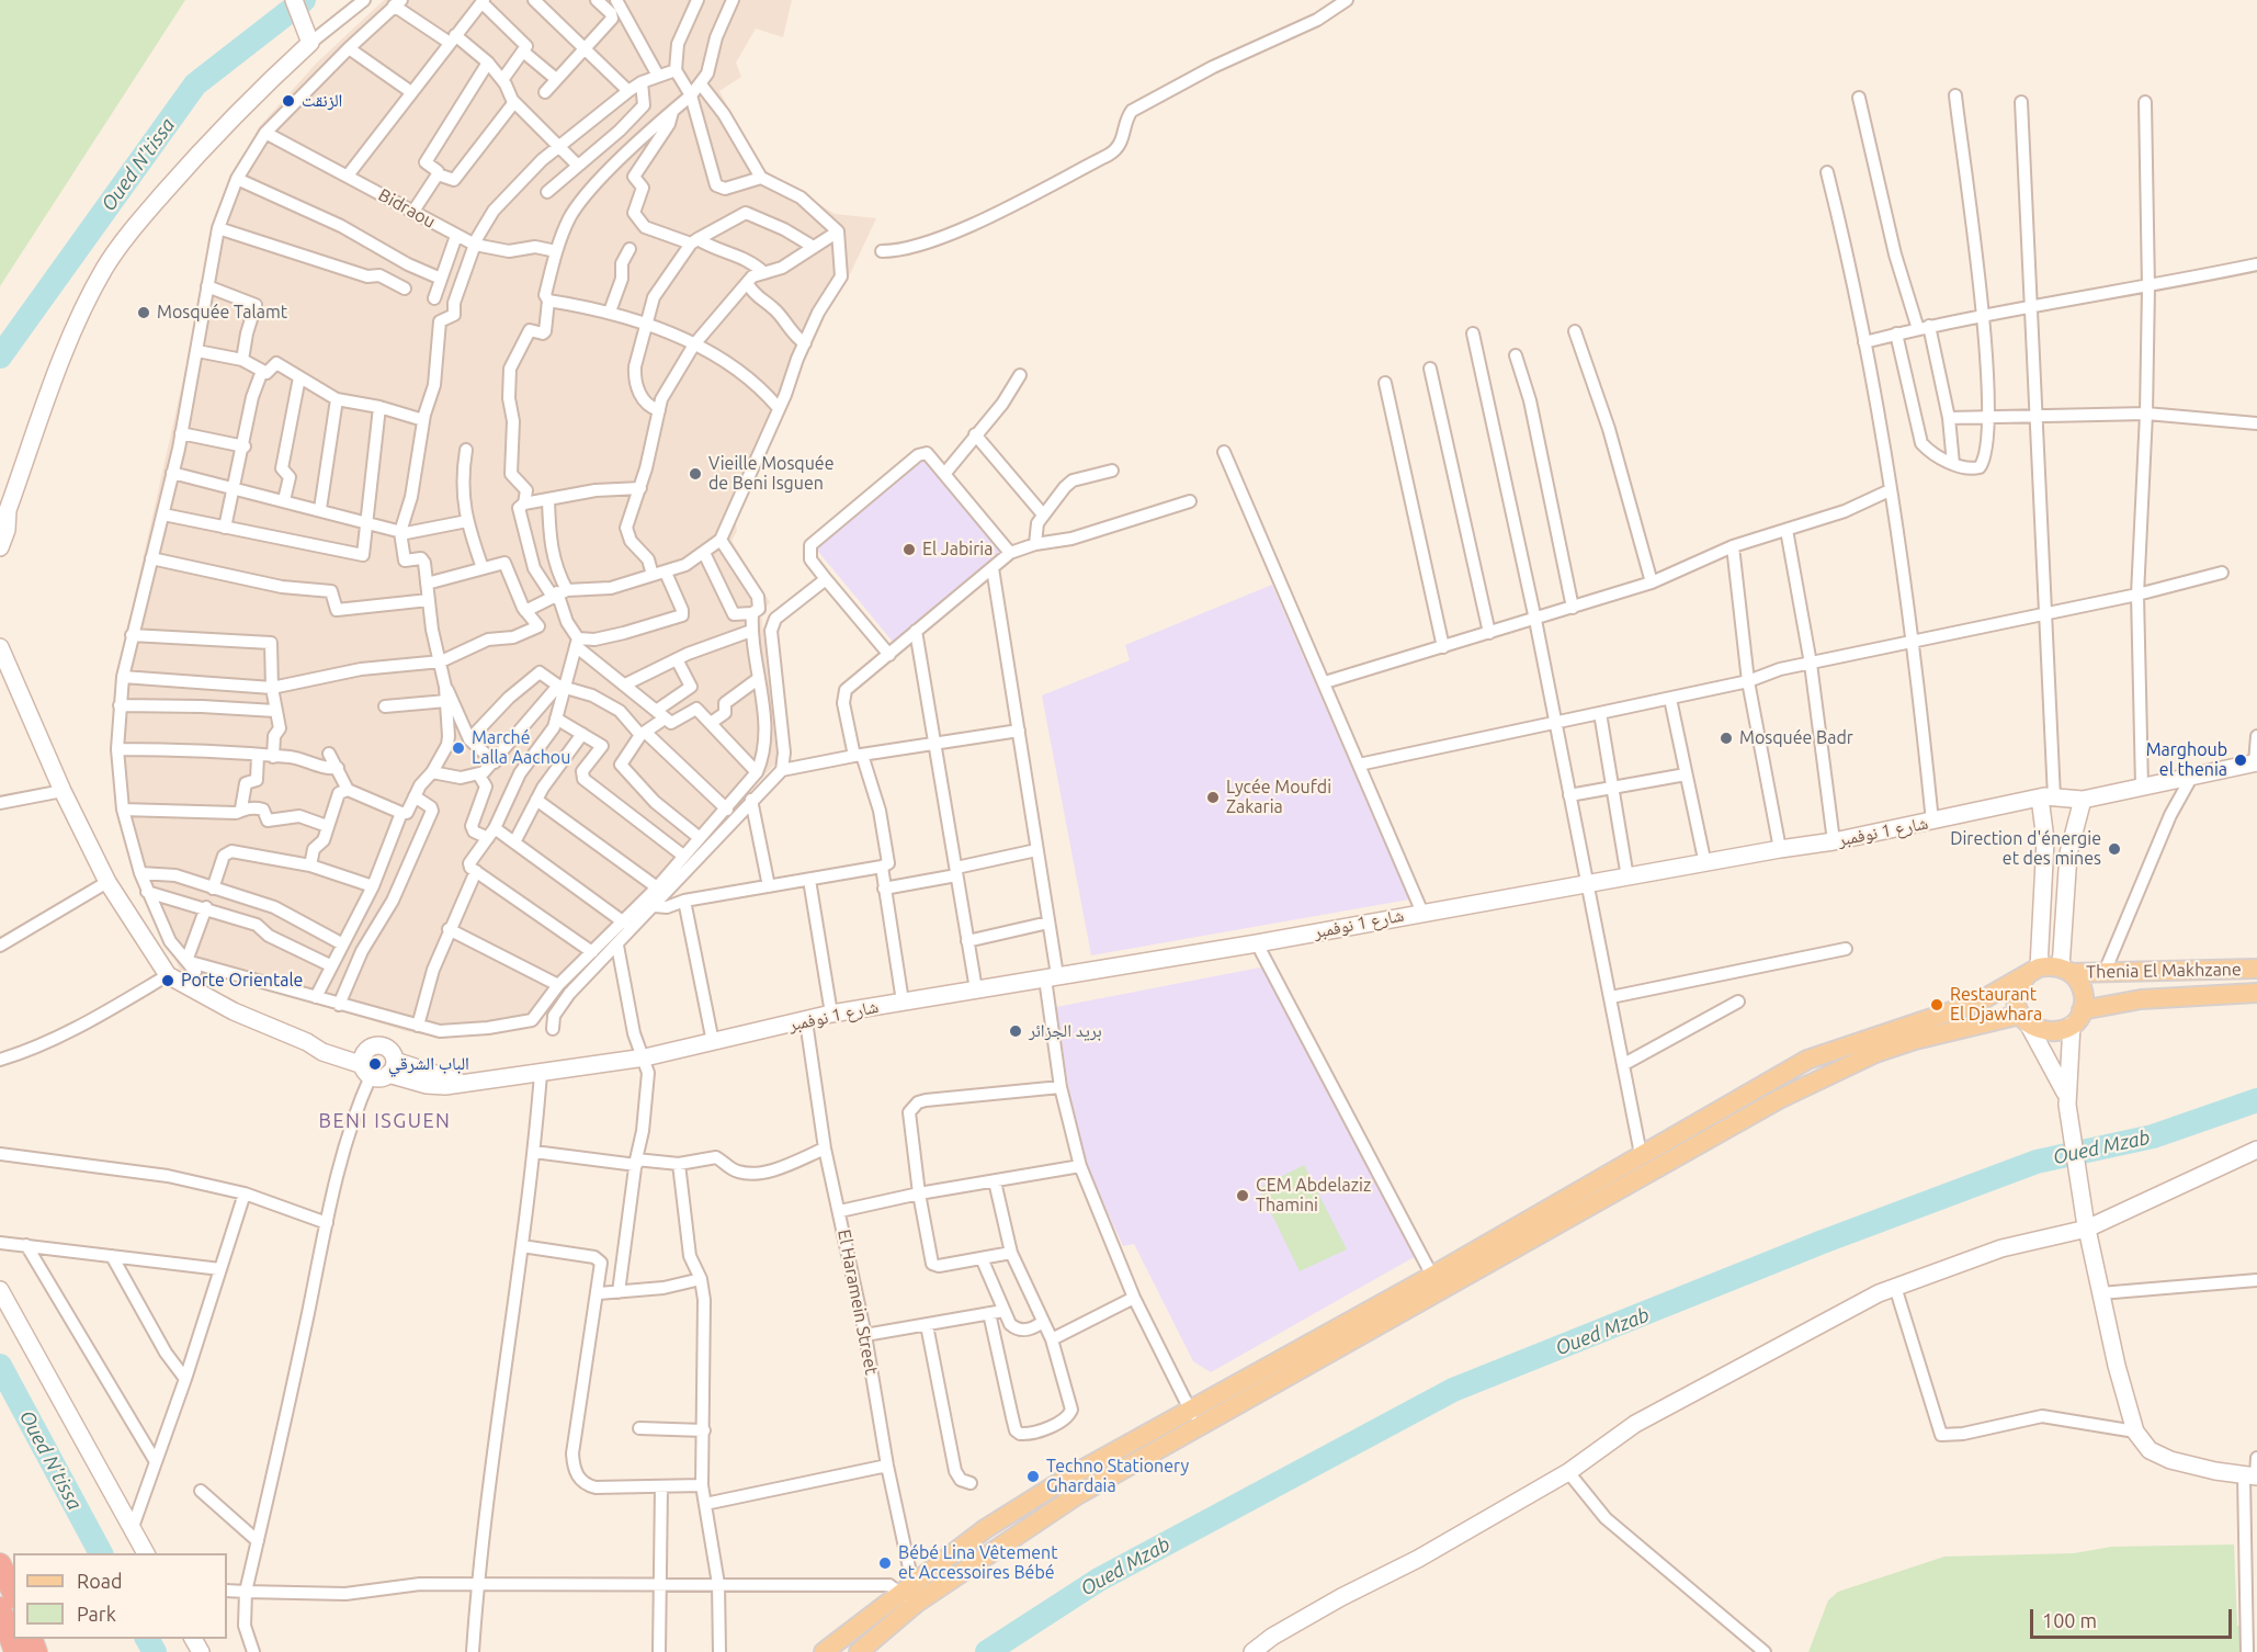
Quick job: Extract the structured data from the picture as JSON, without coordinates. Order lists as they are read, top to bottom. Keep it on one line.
{"streets":{"main road":["شارع 1 نوفمبر","Thenia El Makhzane"],"street":["Bidraou","El Haramein Street"]},"crossings":[["شارع 1 نوفمبر","El Haramein Street"]],"districts":["BENI ISGUEN"],"water":["Oued N'tissa","Oued Mzab"],"places":["الزنقت","Mosquée Talamt","Vieille Mosquée de Beni Isguen","El Jabiria","Mosquée Badr","Marché Lalla Aachou","Marghoub el thenia","Lycée Moufdi Zakaria","Direction d'énergie et des mines","Porte Orientale","Restaurant El Djawhara","بريد الجزائر","الباب الشرقي","CEM Abdelaziz Thamini","Techno Stationery Ghardaia","Bébé Lina Vêtement et Accessoires Bébé"],"legend":["Road","Park"],"scale_bar":"100 m"}
